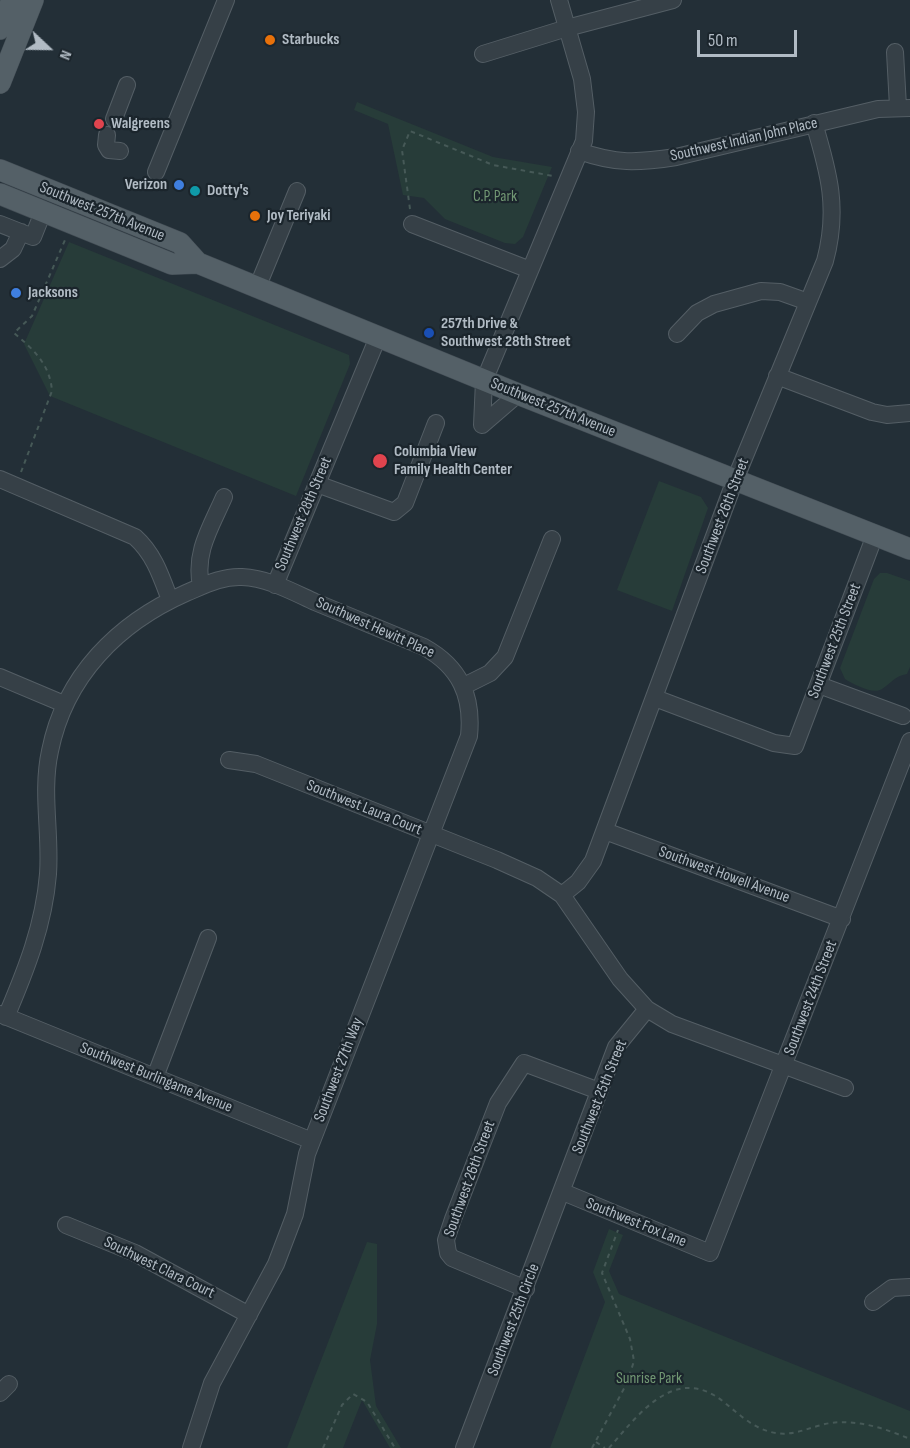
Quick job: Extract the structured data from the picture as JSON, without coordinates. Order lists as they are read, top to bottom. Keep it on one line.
{"streets":{"main road":["Southwest 257th Avenue"],"street":["Southwest Indian John Place","Southwest 28th Street","Southwest 26th Street","Southwest Hewitt Place","Southwest 25th Street","Southwest Laura Court","Southwest Howell Avenue","Southwest 24th Street","Southwest 27th Way","Southwest Burlingame Avenue","Southwest Fox Lane","Southwest Clara Court","Southwest 25th Circle"]},"crossings":[["Southwest Indian John Place","Southwest 26th Street"],["Southwest 257th Avenue","Southwest 28th Street"],["Southwest 257th Avenue","Southwest 26th Street"],["Southwest 257th Avenue","Southwest 25th Street"],["Southwest 28th Street","Southwest Hewitt Place"],["Southwest 28th Street","Southwest Burlingame Avenue"],["Southwest 26th Street","Southwest 25th Street"],["Southwest 26th Street","Southwest Laura Court"],["Southwest 26th Street","Southwest Howell Avenue"],["Southwest 26th Street","Southwest 25th Circle"],["Southwest Hewitt Place","Southwest 27th Way"],["Southwest 25th Street","Southwest Fox Lane"],["Southwest 25th Street","Southwest 25th Circle"],["Southwest Laura Court","Southwest 27th Way"],["Southwest Howell Avenue","Southwest 24th Street"],["Southwest 24th Street","Southwest Fox Lane"],["Southwest 27th Way","Southwest Burlingame Avenue"],["Southwest 27th Way","Southwest Clara Court"],["Southwest Fox Lane","Southwest 25th Circle"]],"parks":["C.P. Park","Sunrise Park"],"places":["Starbucks","Walgreens","Verizon","Dotty's","Joy Teriyaki","Jacksons","257th Drive & Southwest 28th Street","Columbia View Family Health Center"],"scale_bar":"50 m","north":"right"}
